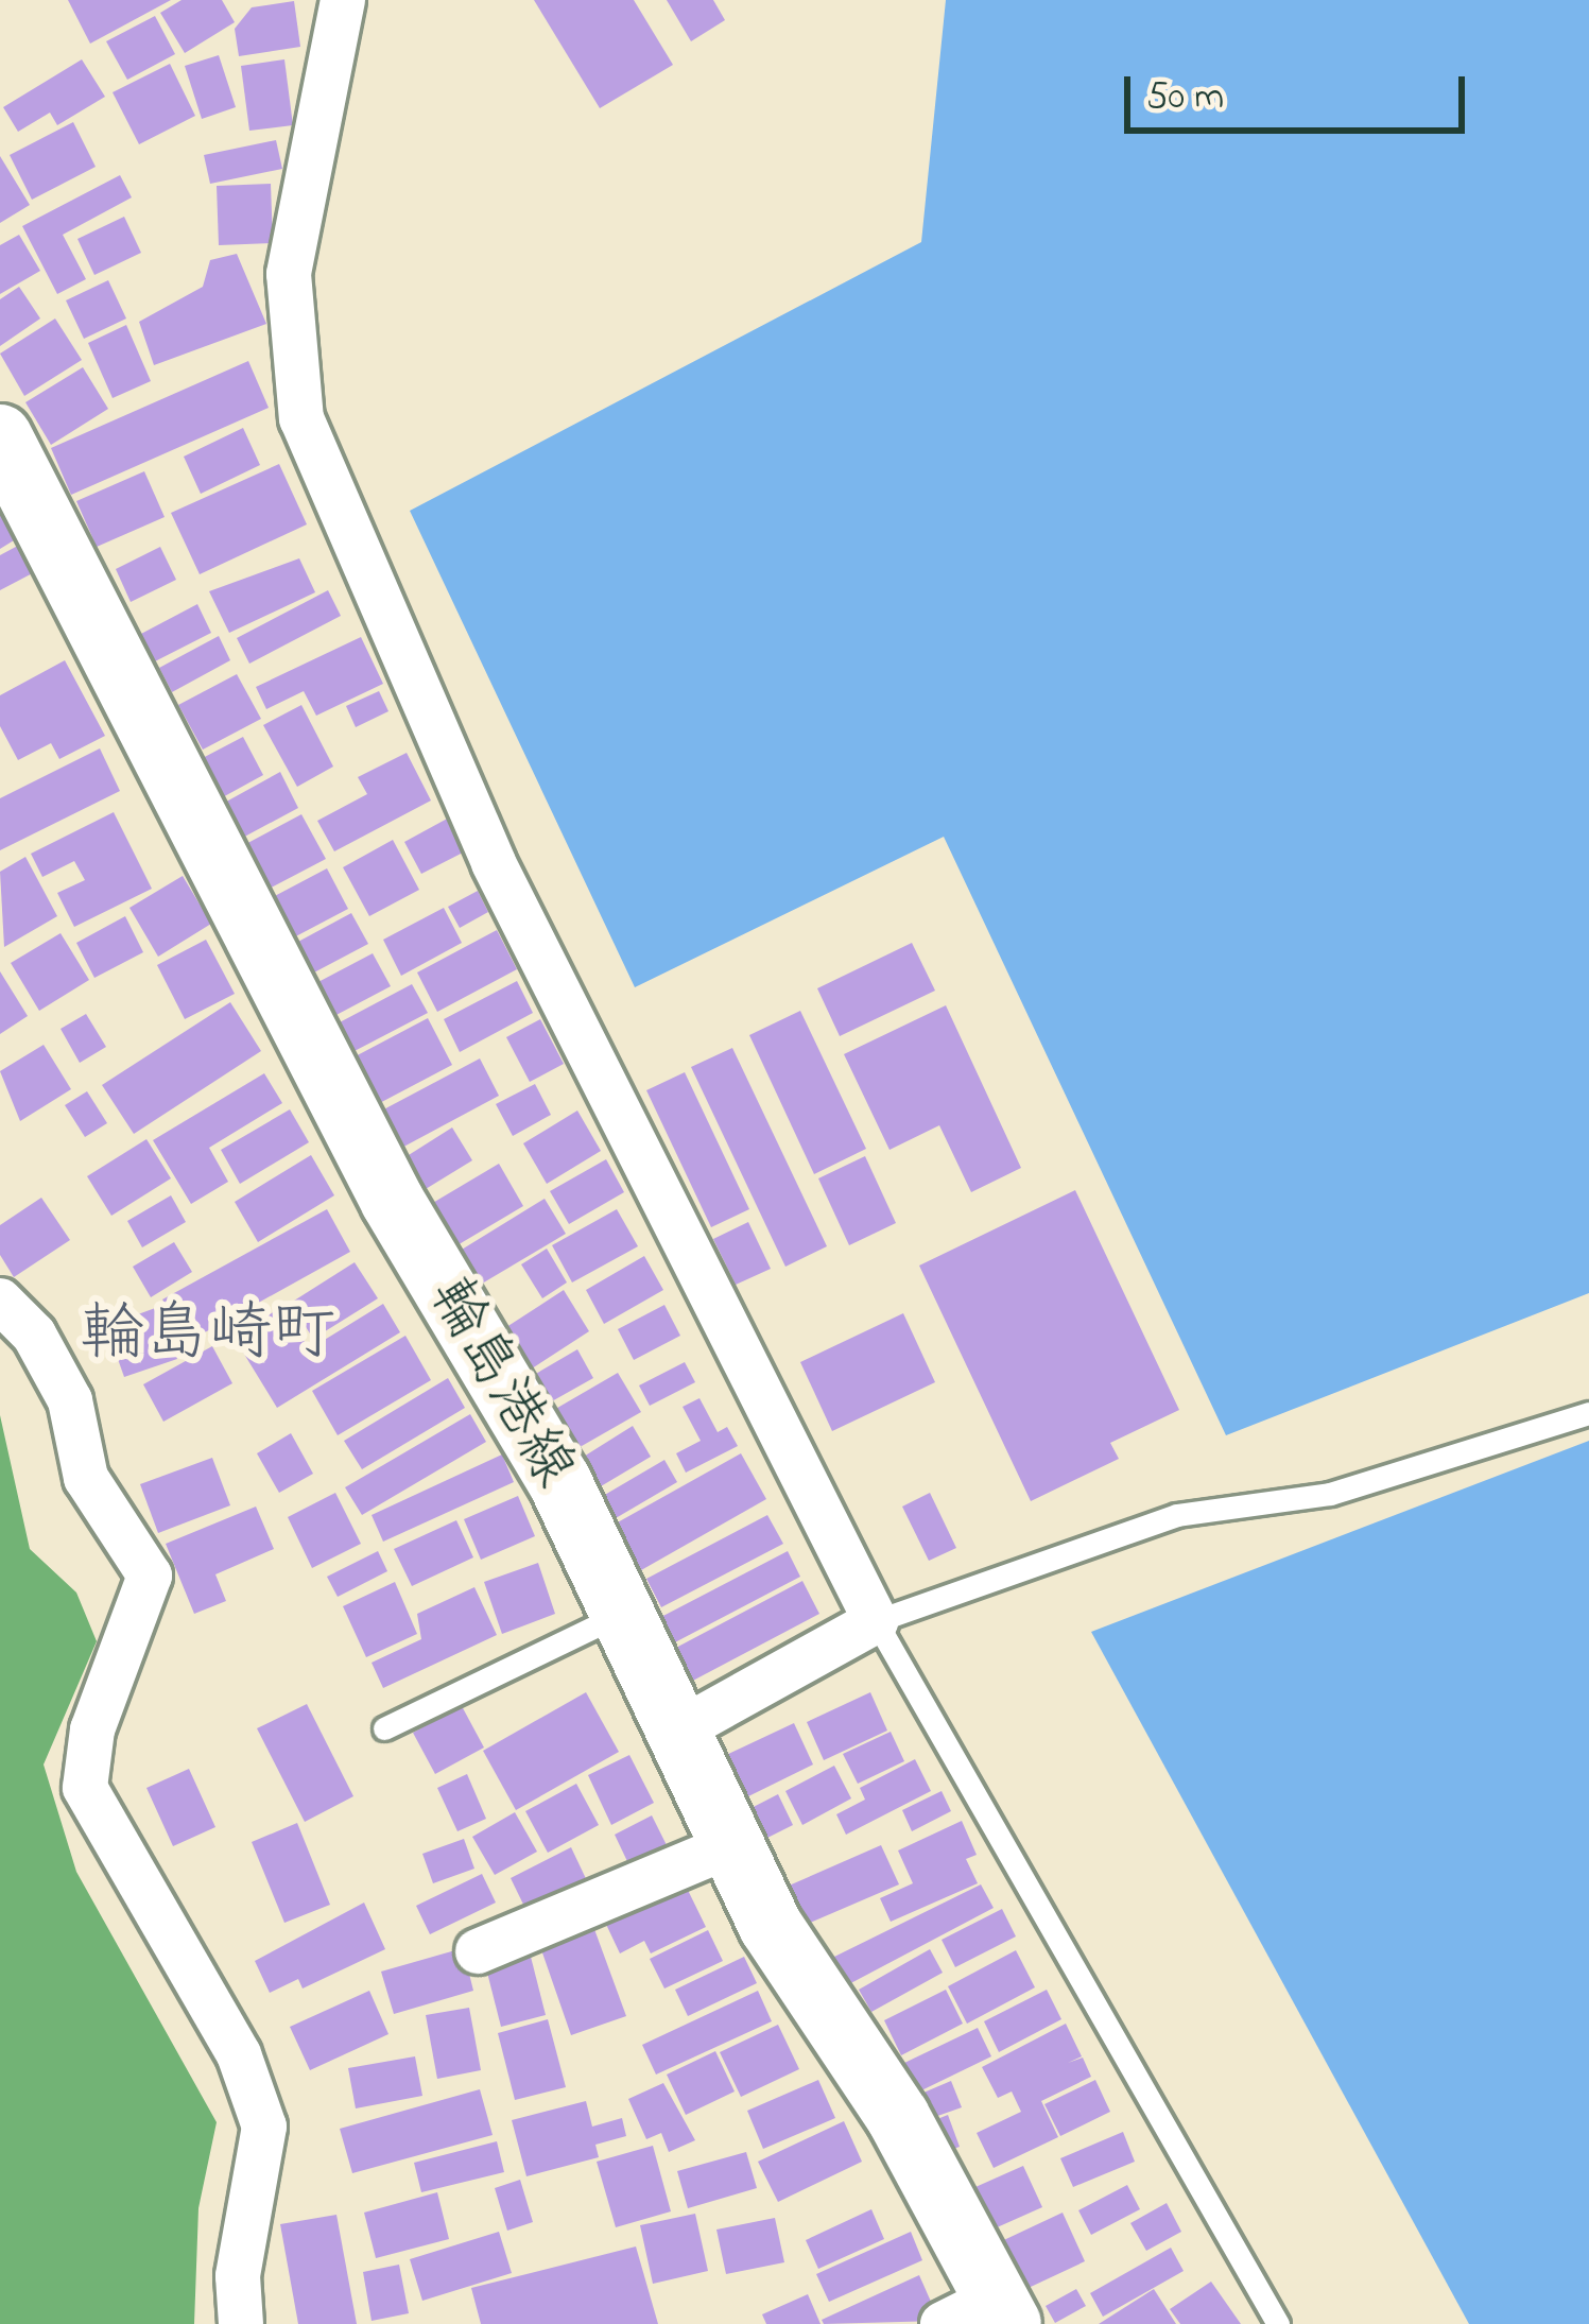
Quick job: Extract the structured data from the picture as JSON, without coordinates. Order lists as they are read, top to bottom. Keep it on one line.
{"streets":{"main road":["輪島港線"]},"districts":["輪島崎町"],"scale_bar":"50 m"}
